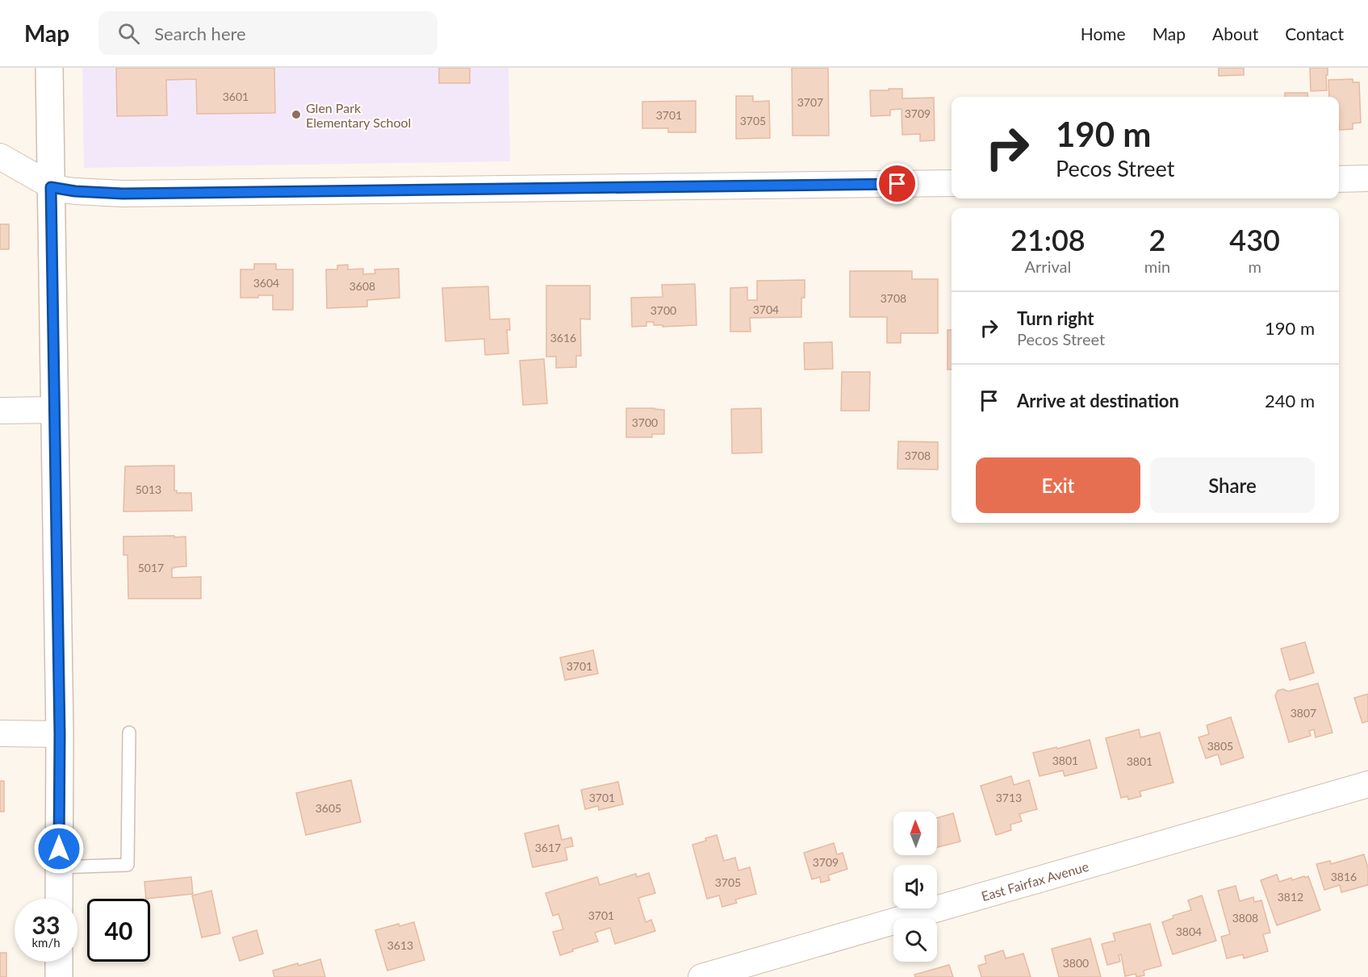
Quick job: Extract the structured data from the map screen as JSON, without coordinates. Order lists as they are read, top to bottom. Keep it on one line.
{"streets":{"street":["East Fairfax Avenue"]},"places":["Glen Park Elementary School"],"house_numbers":["3601","3707","3709","3701","3705","3604","3608","3708","3704","3700","3616","3700","3708","5013","5017","3701","3807","3805","3801","3801","3701","3713","3605","3617","3709","3816","3705","3812","3701","3808","3804","3613","3800"],"north":"top","page":{"header":"Map","search":"Search here","nav":["Home","Map","About","Contact"],"turn":["190 m","Pecos Street"],"eta":["21:08","Arrival","2","min","430","m"],"list":[{"name":"Turn right","note":"Pecos Street","value":"190 m"},{"name":"Arrive at destination","value":"240 m"}],"buttons":["Exit","Share"],"speed":"33 km/h","limit":"40"}}
